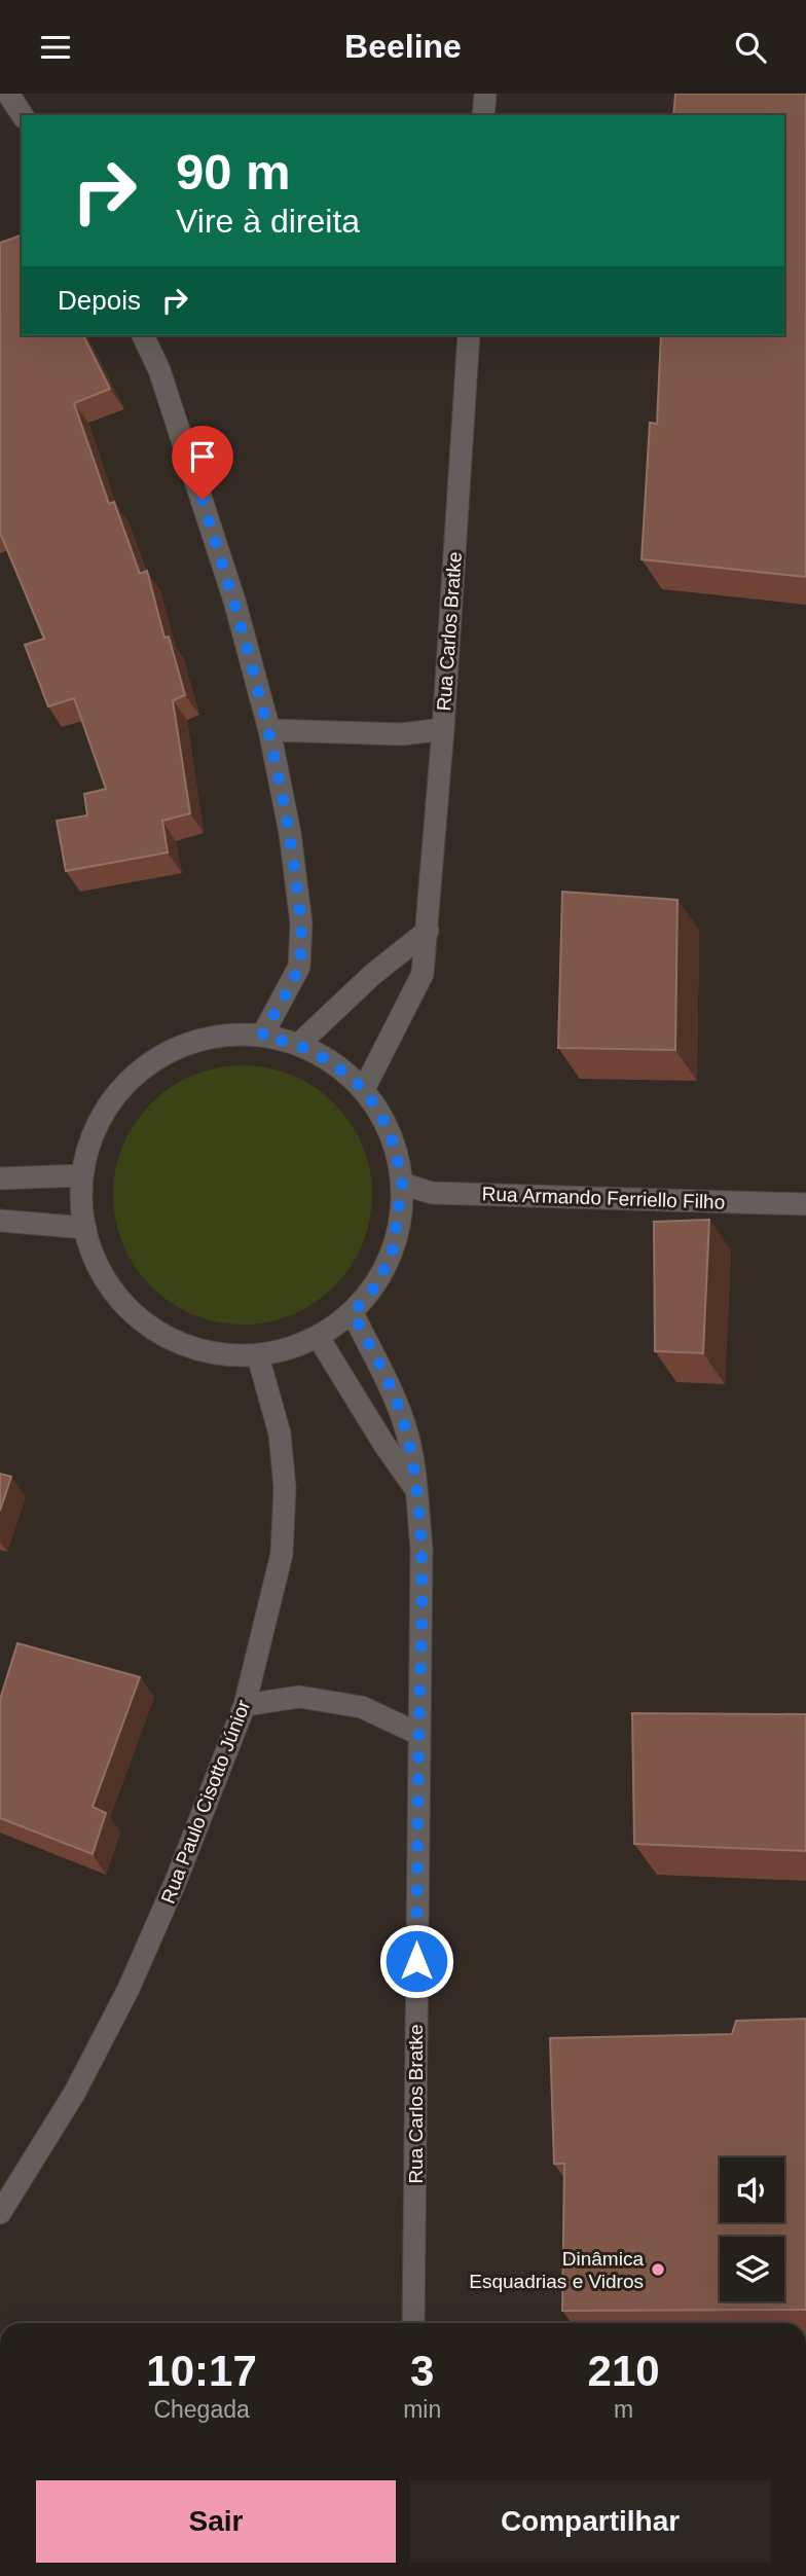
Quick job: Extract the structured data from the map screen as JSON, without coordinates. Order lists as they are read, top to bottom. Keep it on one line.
{"streets":{"street":["Rua Carlos Bratke","Rua Armando Ferriello Filho","Rua Paulo Cisotto Júnior"]},"places":["Dinâmica Esquadrias e Vidros"],"page":{"header":"Beeline","turn":["90 m","Vire à direita"],"then":"Depois","eta":["10:17","Chegada","3","min","210","m"],"buttons":["Sair","Compartilhar"]}}
